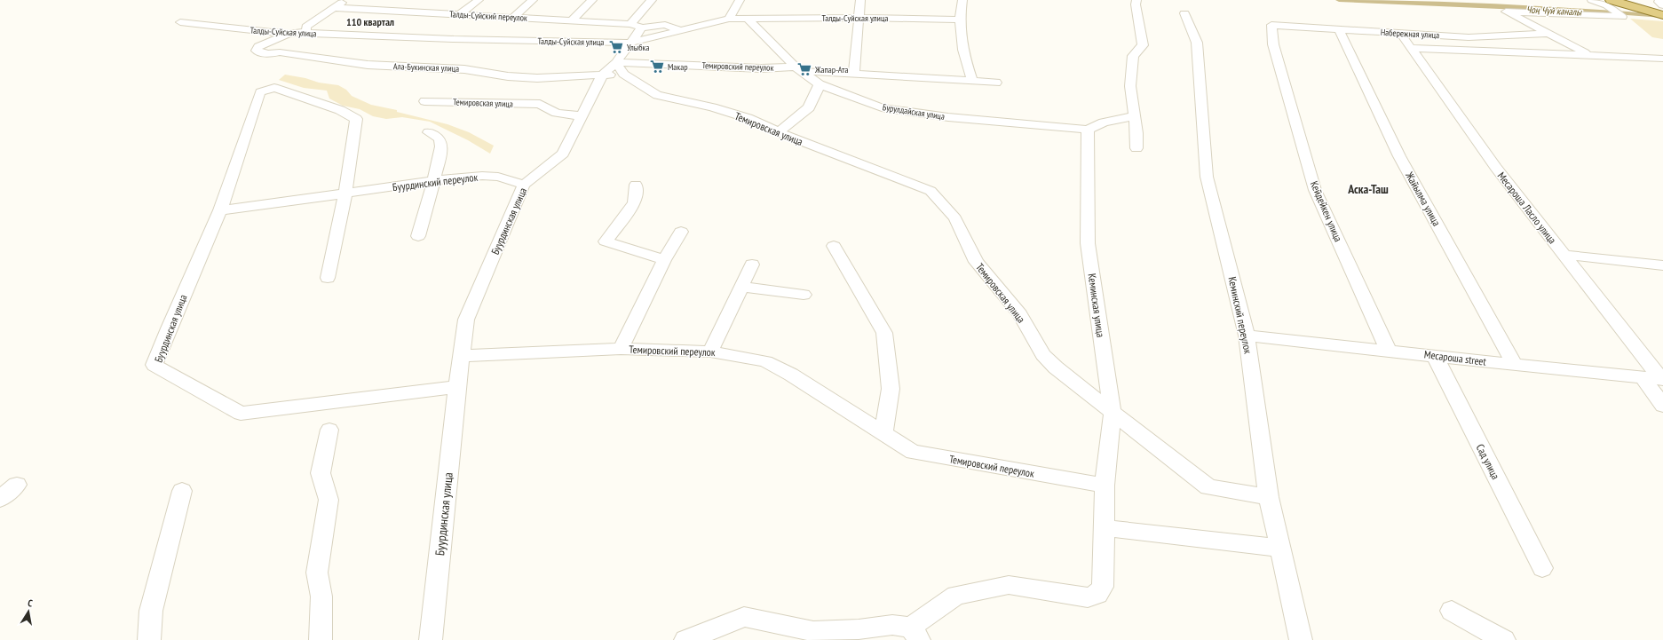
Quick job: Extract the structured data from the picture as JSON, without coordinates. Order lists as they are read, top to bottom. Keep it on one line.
{"streets":{"street":["Талды-Суйский переулок","Талды-Суйская улица","Набережная улица","Темировский переулок","Ала-Букинская улица","Темировская улица","Бурулдайская улица","Буурдинский переулок","Жайылма улица","Месароша Ласло улица","Кейдейкен улица","Буурдинская улица","Кеминская улица","Кеминский переулок","Месароша street","Сад улица"]},"crossings":[["Талды-Суйский переулок","Буурдинская улица"],["Талды-Суйская улица","Ала-Букинская улица"],["Талды-Суйская улица","Бурулдайская улица"],["Талды-Суйская улица","Буурдинская улица"],["Набережная улица","Жайылма улица"],["Набережная улица","Месароша Ласло улица"],["Набережная улица","Кейдейкен улица"],["Темировский переулок","Темировская улица"],["Темировский переулок","Бурулдайская улица"],["Темировский переулок","Буурдинская улица"],["Темировский переулок","Кеминская улица"],["Ала-Букинская улица","Буурдинская улица"],["Темировская улица","Буурдинская улица"],["Темировская улица","Кеминская улица"],["Темировская улица","Кеминский переулок"],["Бурулдайская улица","Кеминская улица"],["Буурдинский переулок","Буурдинская улица"],["Жайылма улица","Месароша street"],["Месароша Ласло улица","Месароша street"],["Кейдейкен улица","Месароша street"],["Кеминский переулок","Месароша street"],["Месароша street","Сад улица"]],"districts":["110 квартал","Аска-Таш"],"water":["Чоң Чүй каналы"],"places":{"supermarket":["Улыбка","Макар","Жапар-Ата"]},"north":"top"}
